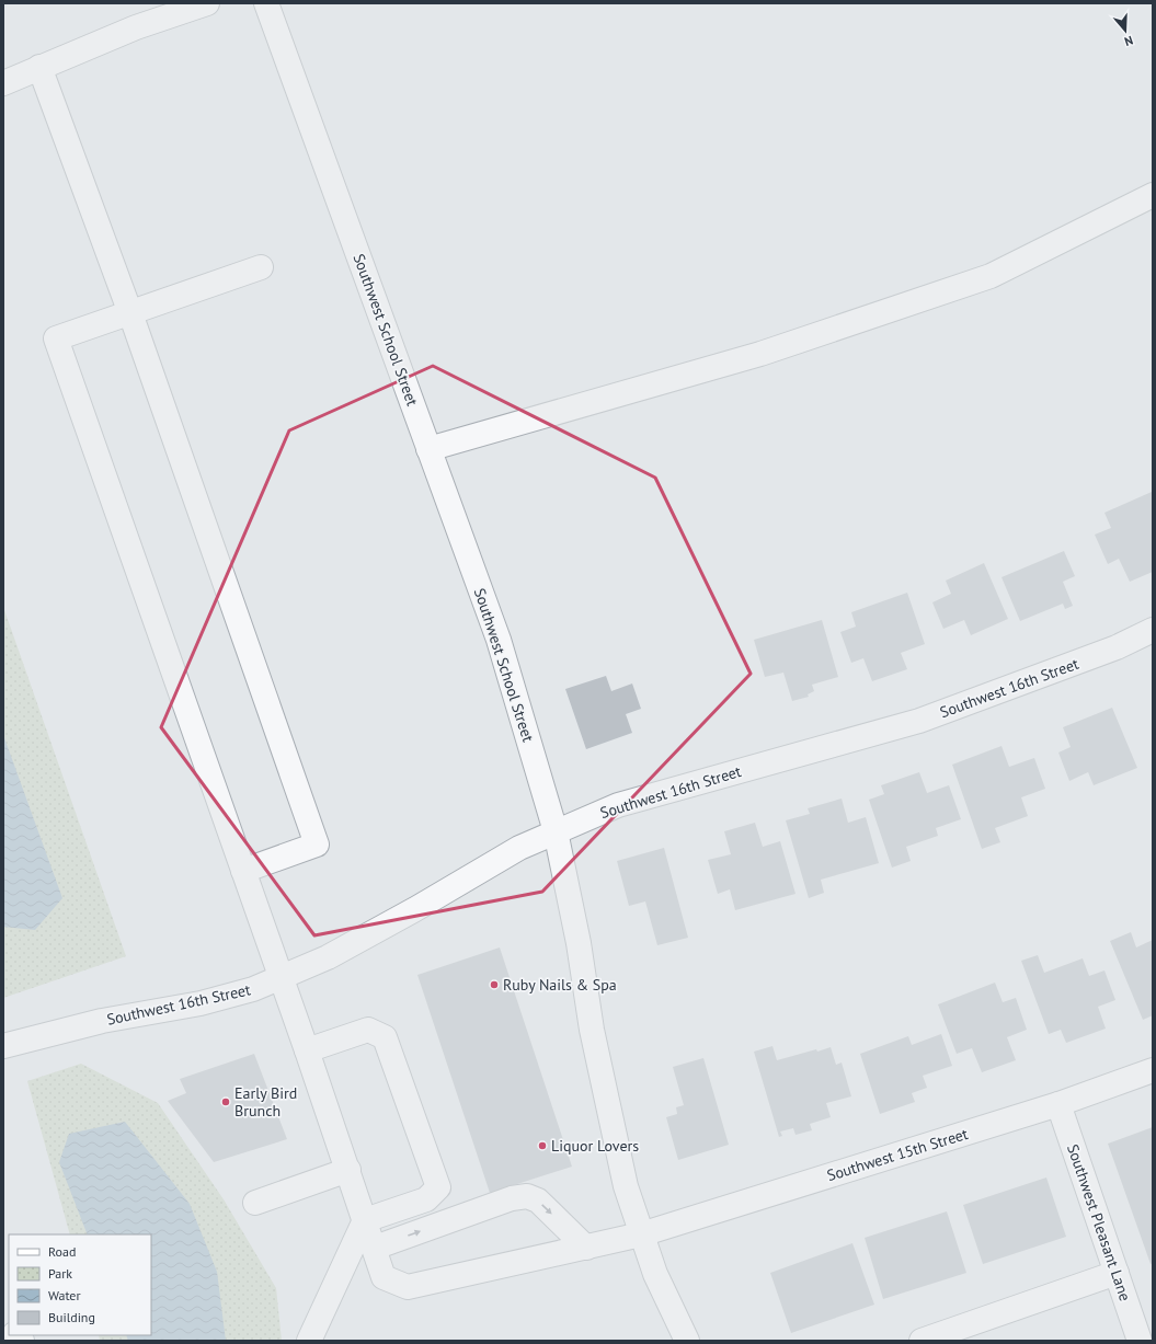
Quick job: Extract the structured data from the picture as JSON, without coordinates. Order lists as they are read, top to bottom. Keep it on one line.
{"streets":{"street":["Southwest School Street","Southwest 16th Street","Southwest 15th Street","Southwest Pleasant Lane"]},"crossings":[["Southwest School Street","Southwest 16th Street"],["Southwest School Street","Southwest 15th Street"],["Southwest 15th Street","Southwest Pleasant Lane"]],"places":["Ruby Nails & Spa","Early Bird Brunch","Liquor Lovers"],"legend":["Road","Park","Water","Building"],"north":"bottom"}
